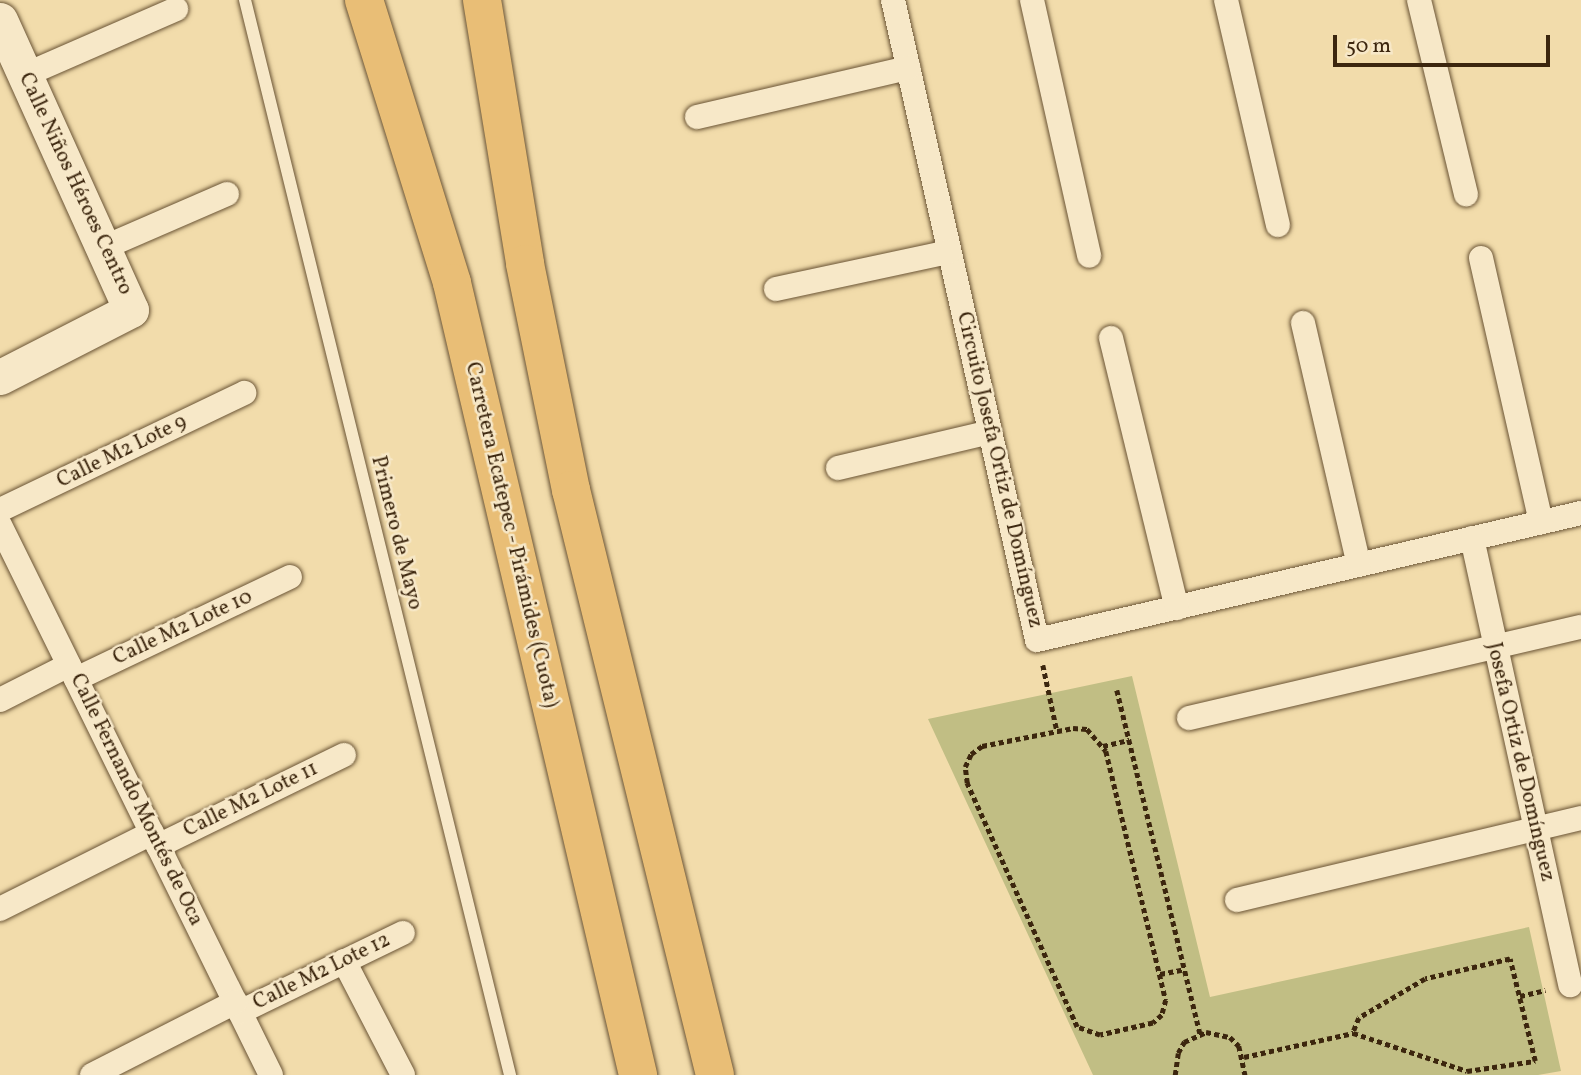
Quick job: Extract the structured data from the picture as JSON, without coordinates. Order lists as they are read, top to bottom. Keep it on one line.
{"streets":{"highway":["Carretera Ecatepec - Pirámides (Cuota)"],"main road":["Calle Niños Héroes Centro"],"street":["Calle M2 Lote 9","Circuito Josefa Ortiz de Domínguez","Calle M2 Lote 10","Josefa Ortiz de Domínguez","Calle Fernando Montés de Oca","Calle M2 Lote 11","Calle M2 Lote 12"],"lane":["Primero de Mayo"]},"crossings":[["Circuito Josefa Ortiz de Domínguez","Josefa Ortiz de Domínguez"],["Calle M2 Lote 10","Calle Fernando Montés de Oca"],["Calle Fernando Montés de Oca","Calle M2 Lote 11"],["Calle Fernando Montés de Oca","Calle M2 Lote 12"]],"scale_bar":"50 m"}
